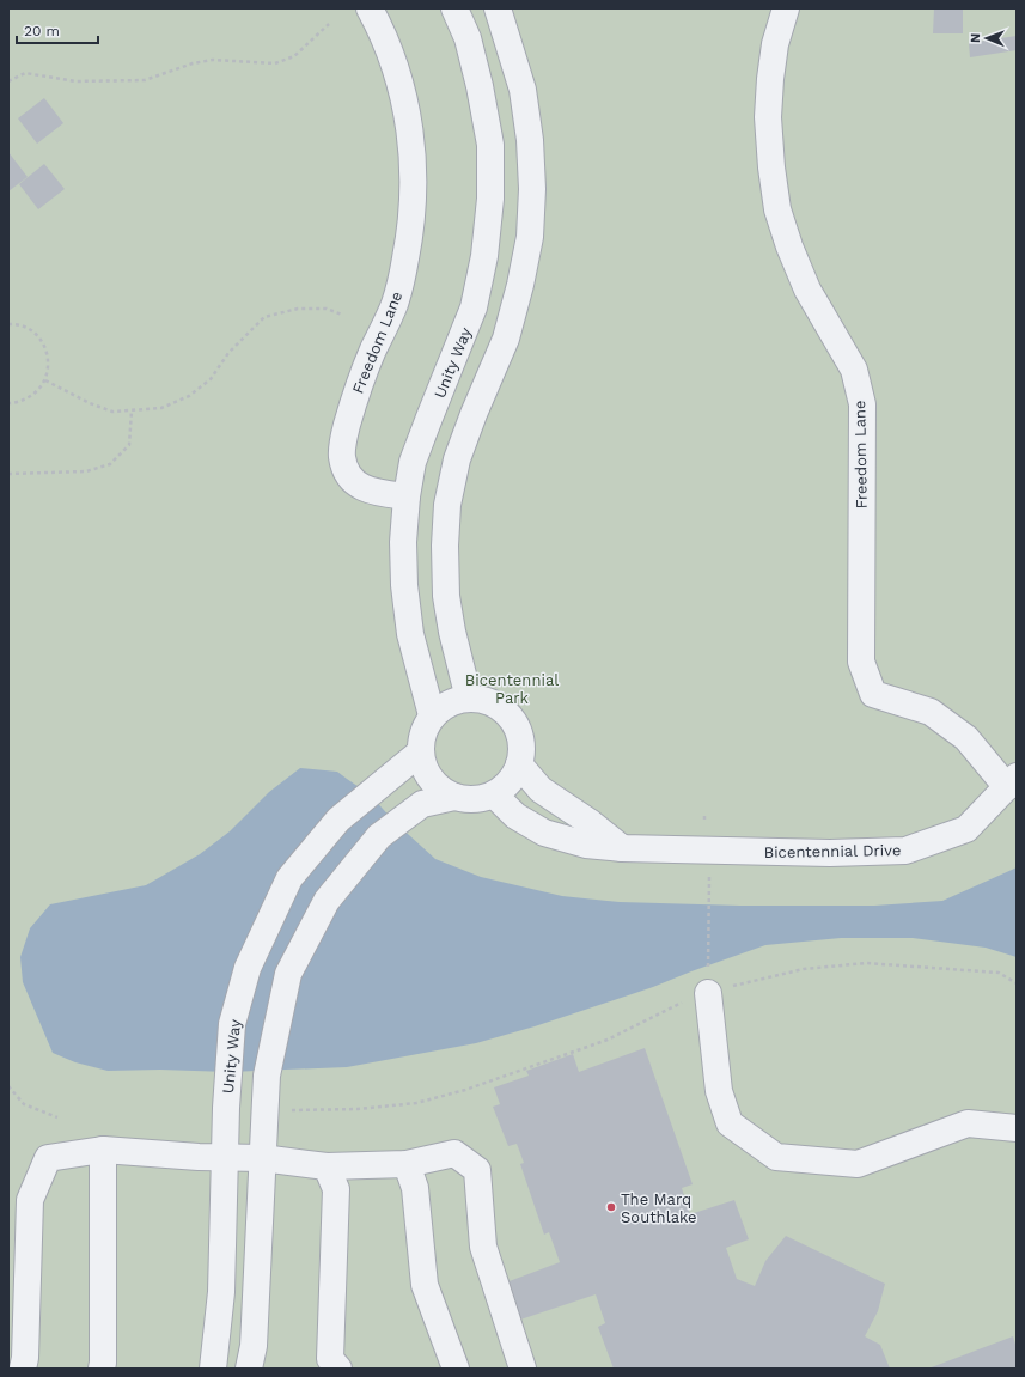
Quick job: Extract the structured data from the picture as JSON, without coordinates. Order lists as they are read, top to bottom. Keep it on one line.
{"streets":{"street":["Freedom Lane","Unity Way","Bicentennial Drive"]},"crossings":[["Freedom Lane","Unity Way"],["Freedom Lane","Bicentennial Drive"],["Unity Way","Bicentennial Drive"]],"parks":["Bicentennial Park"],"places":["The Marq Southlake"],"scale_bar":"20 m","north":"left"}
